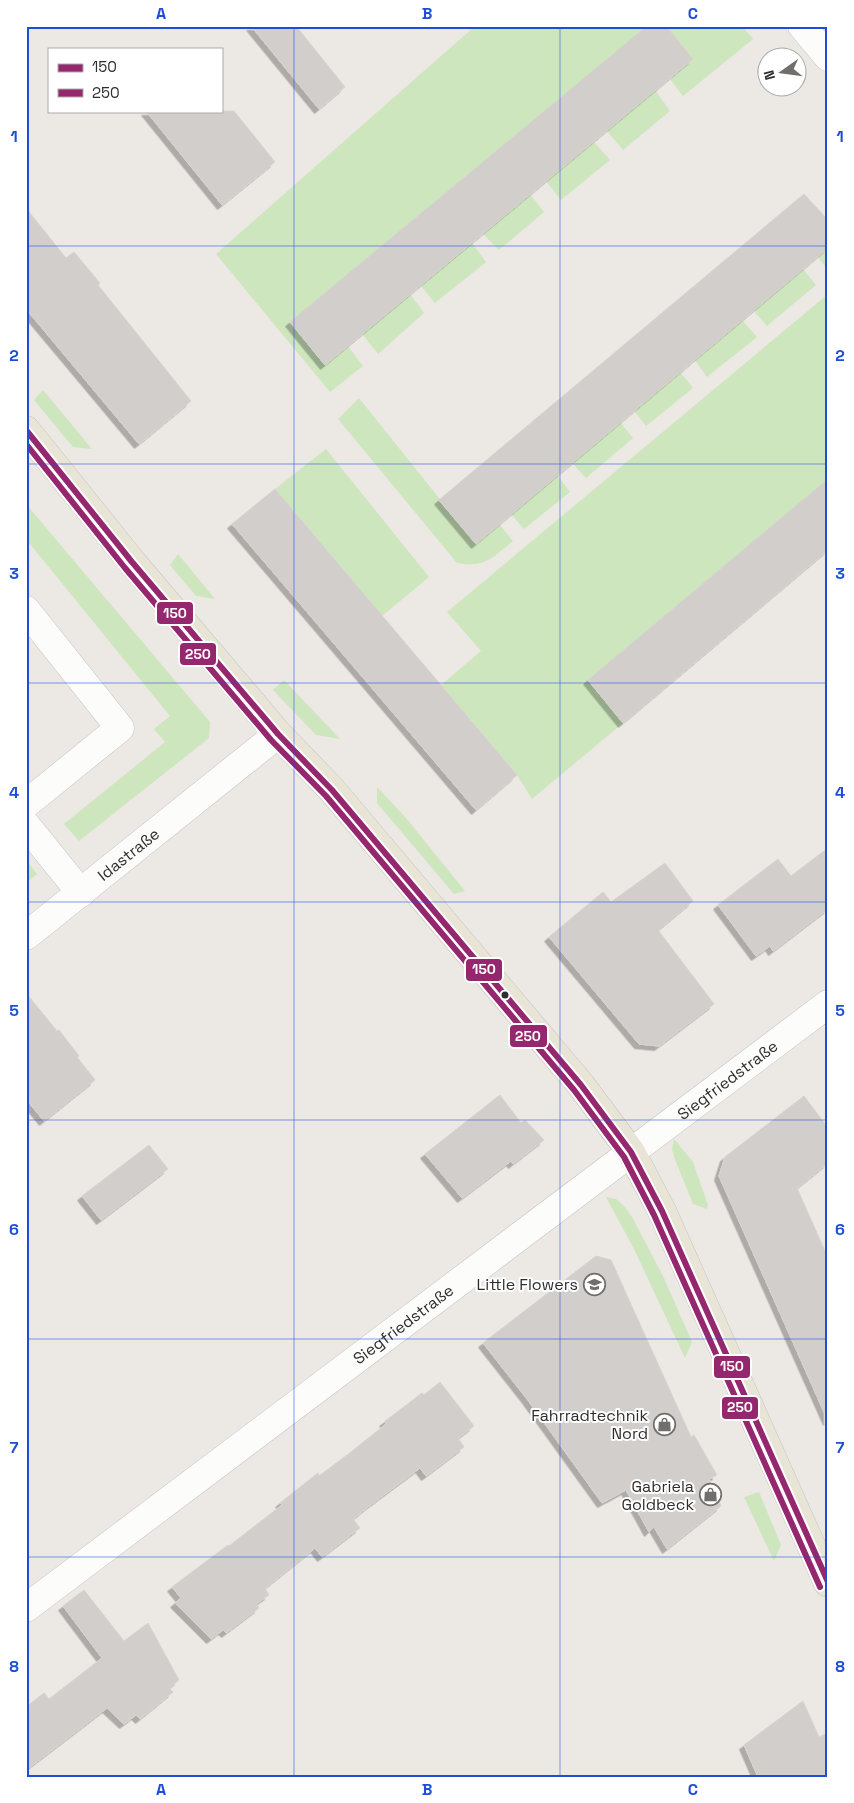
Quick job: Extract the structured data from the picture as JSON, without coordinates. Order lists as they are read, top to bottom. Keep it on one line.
{"streets":{"street":["Idastraße","Siegfriedstraße"]},"places":{"school or university":["Little Flowers"],"shop":["Fahrradtechnik Nord","Gabriela Goldbeck"]},"lines":["transit line 150","transit line 250"],"legend":["150","250"],"north":"left","grid":{"columns":["A","B","C"],"rows":["1","2","3","4","5","6","7","8"]}}
